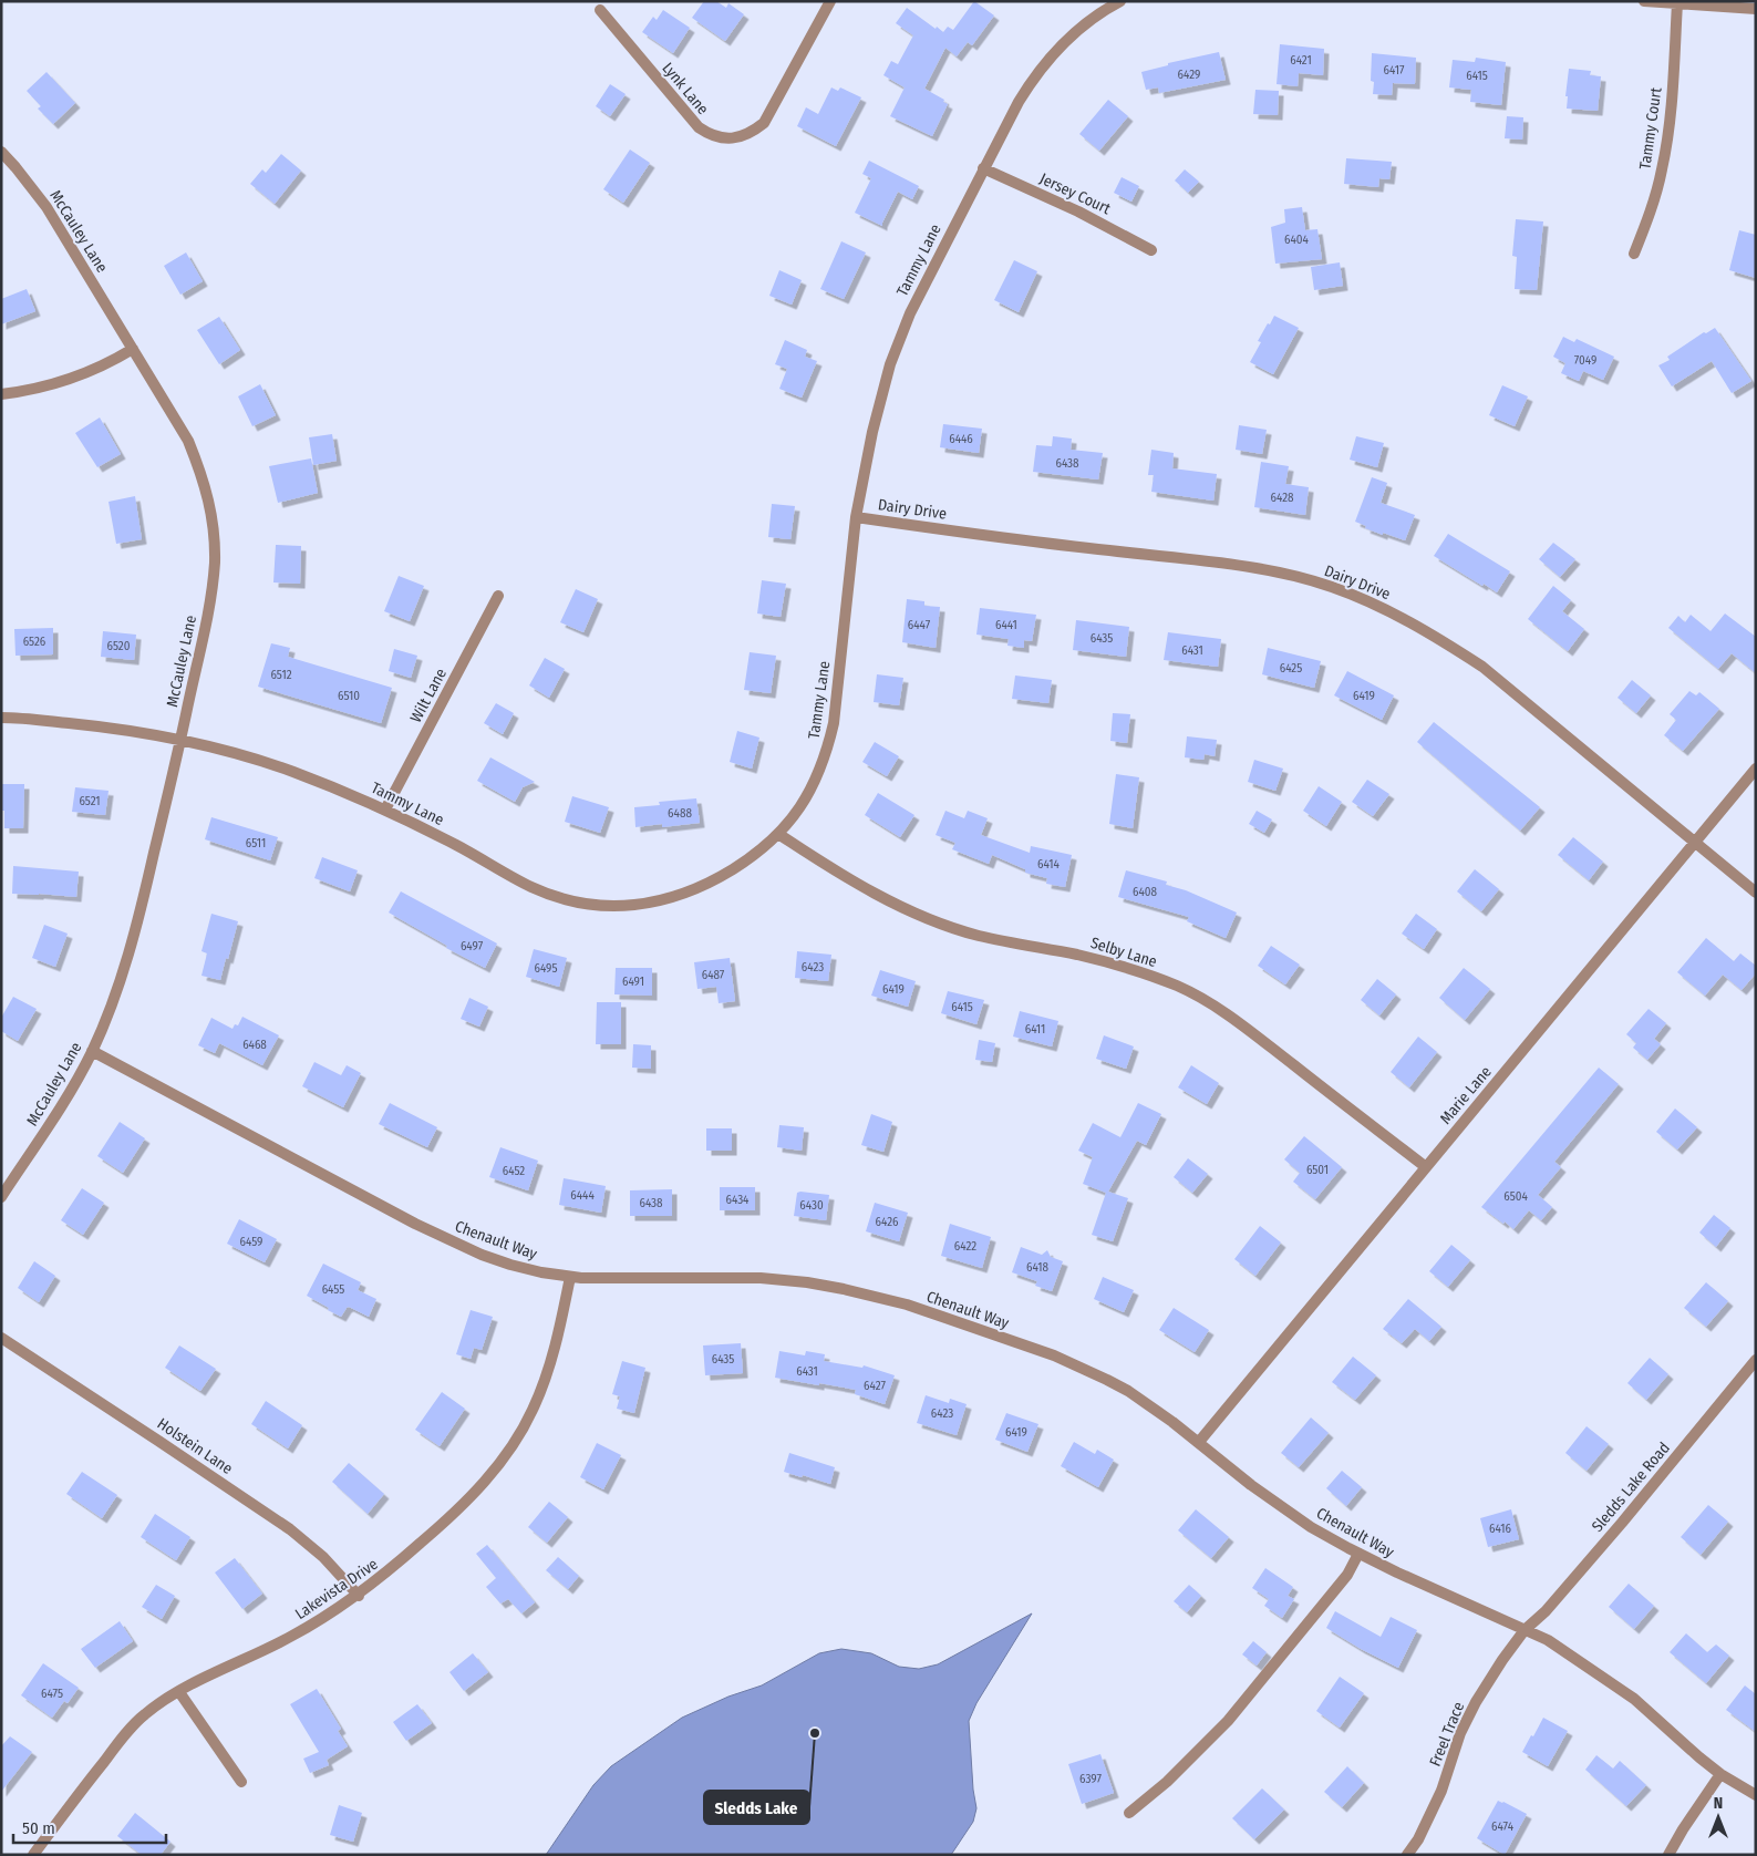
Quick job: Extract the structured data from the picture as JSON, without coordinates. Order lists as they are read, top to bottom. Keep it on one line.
{"streets":{"street":["Lynk Lane","Tammy Court","Jersey Court","McCauley Lane","Tammy Lane","Dairy Drive","Wilt Lane","Selby Lane","Marie Lane","Chenault Way","Holstein Lane","Sledds Lake Road","Lakevista Drive","Freel Trace"]},"crossings":[["Jersey Court","Tammy Lane"],["McCauley Lane","Tammy Lane"],["McCauley Lane","Chenault Way"],["Tammy Lane","Dairy Drive"],["Tammy Lane","Wilt Lane"],["Tammy Lane","Selby Lane"],["Dairy Drive","Marie Lane"],["Selby Lane","Marie Lane"],["Marie Lane","Chenault Way"],["Chenault Way","Sledds Lake Road"],["Chenault Way","Lakevista Drive"],["Chenault Way","Freel Trace"],["Holstein Lane","Lakevista Drive"],["Sledds Lake Road","Freel Trace"]],"places":["Sledds Lake"],"house_numbers":["6421","6417","6429","6415","6404","7049","6446","6438","6428","6447","6441","6435","6526","6520","6431","6425","6512","6510","6419","6521","6488","6511","6414","6408","6497","6423","6495","6487","6491","6419","6415","6411","6468","6501","6452","6444","6504","6434","6438","6430","6426","6459","6422","6418","6455","6435","6431","6427","6423","6419","6416","6475","6397","6474"],"scale_bar":"50 m","north":"top"}
